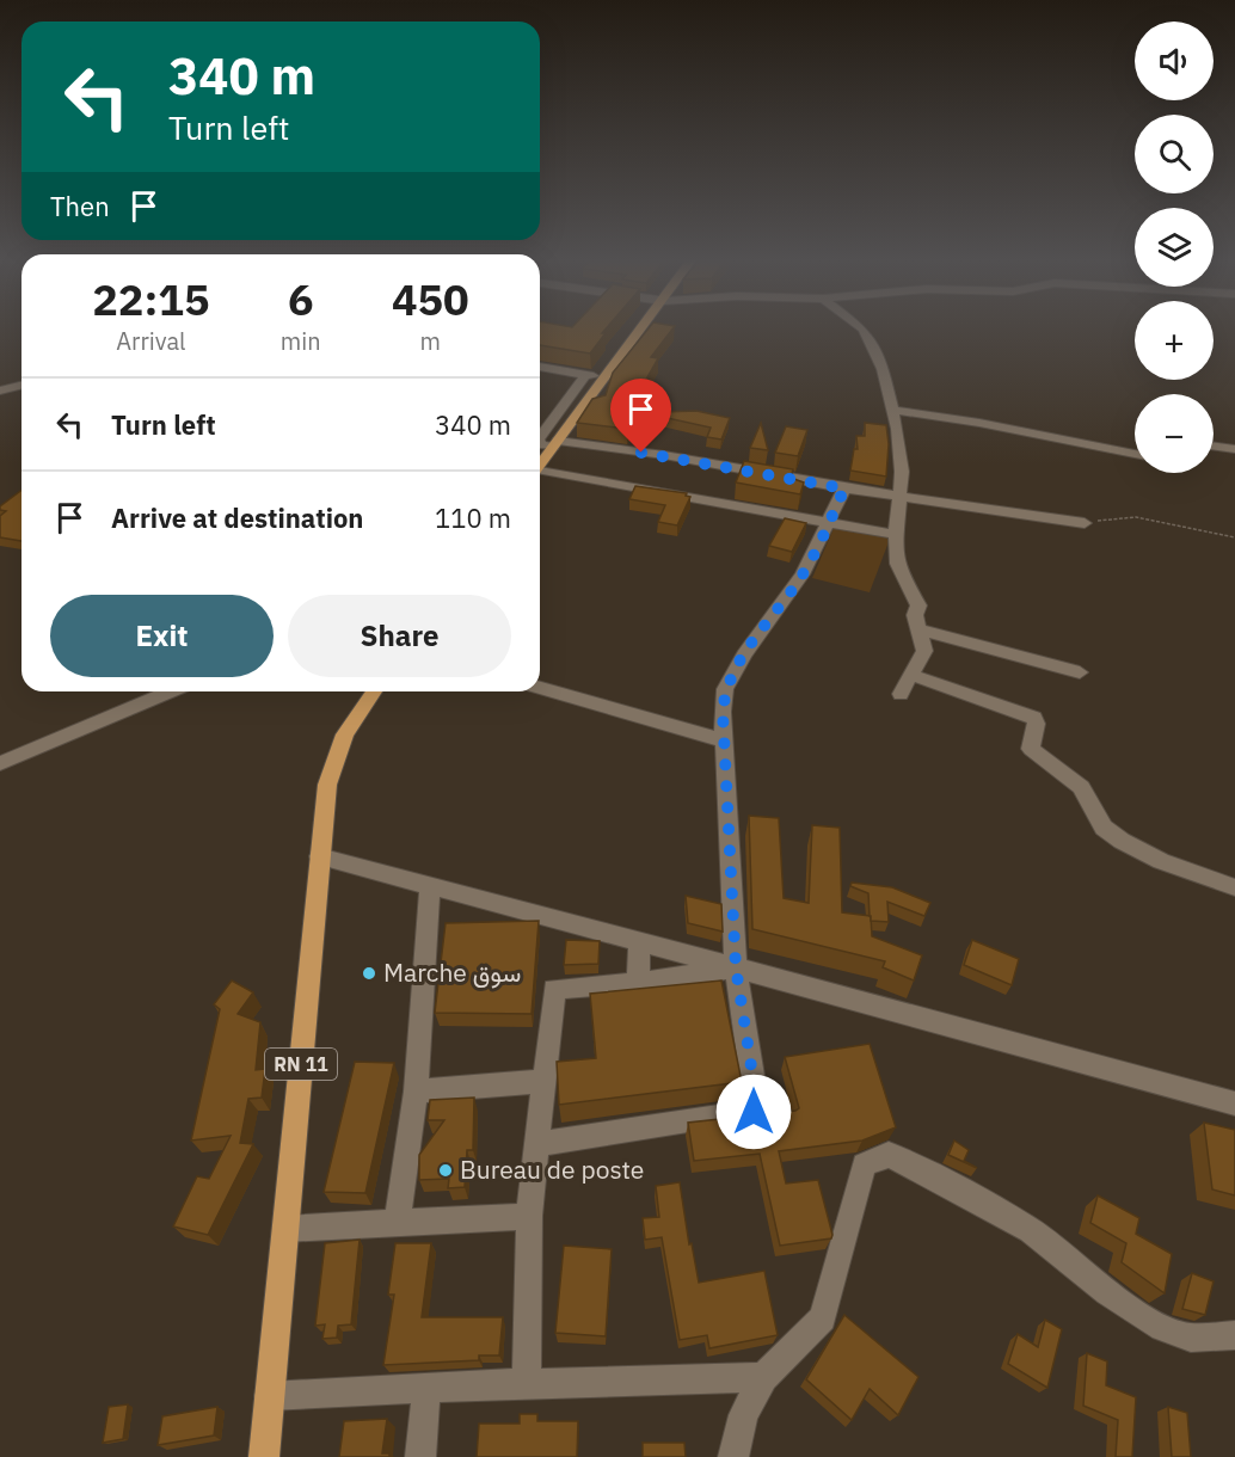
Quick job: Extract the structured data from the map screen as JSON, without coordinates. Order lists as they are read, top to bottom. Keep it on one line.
{"streets":{"main road":["RN 11"]},"places":["Marche سوق","Bureau de poste"],"page":{"map_buttons":["+","−"],"turn":["340 m","Turn left"],"then":"Then","eta":["22:15","Arrival","6","min","450","m"],"list":[{"name":"Turn left","value":"340 m"},{"name":"Arrive at destination","value":"110 m"}],"buttons":["Exit","Share"]}}
